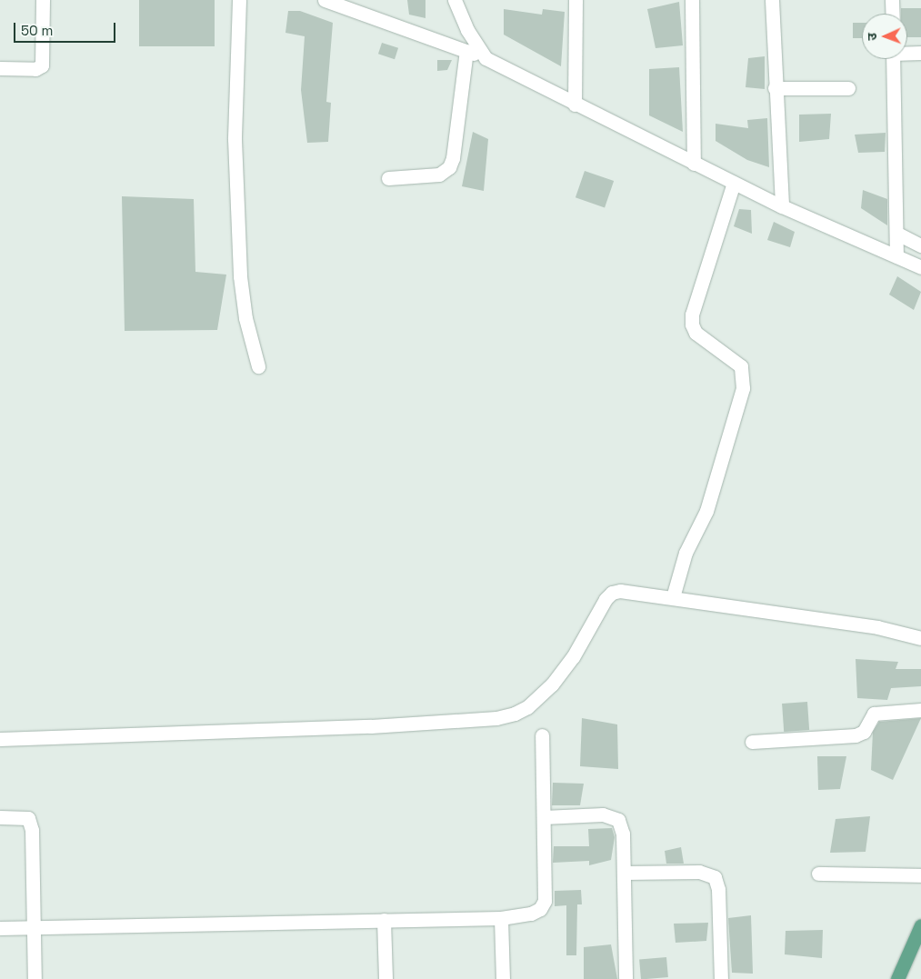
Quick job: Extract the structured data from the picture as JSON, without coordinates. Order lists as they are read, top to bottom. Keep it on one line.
{"scale_bar":"50 m","north":"left"}
